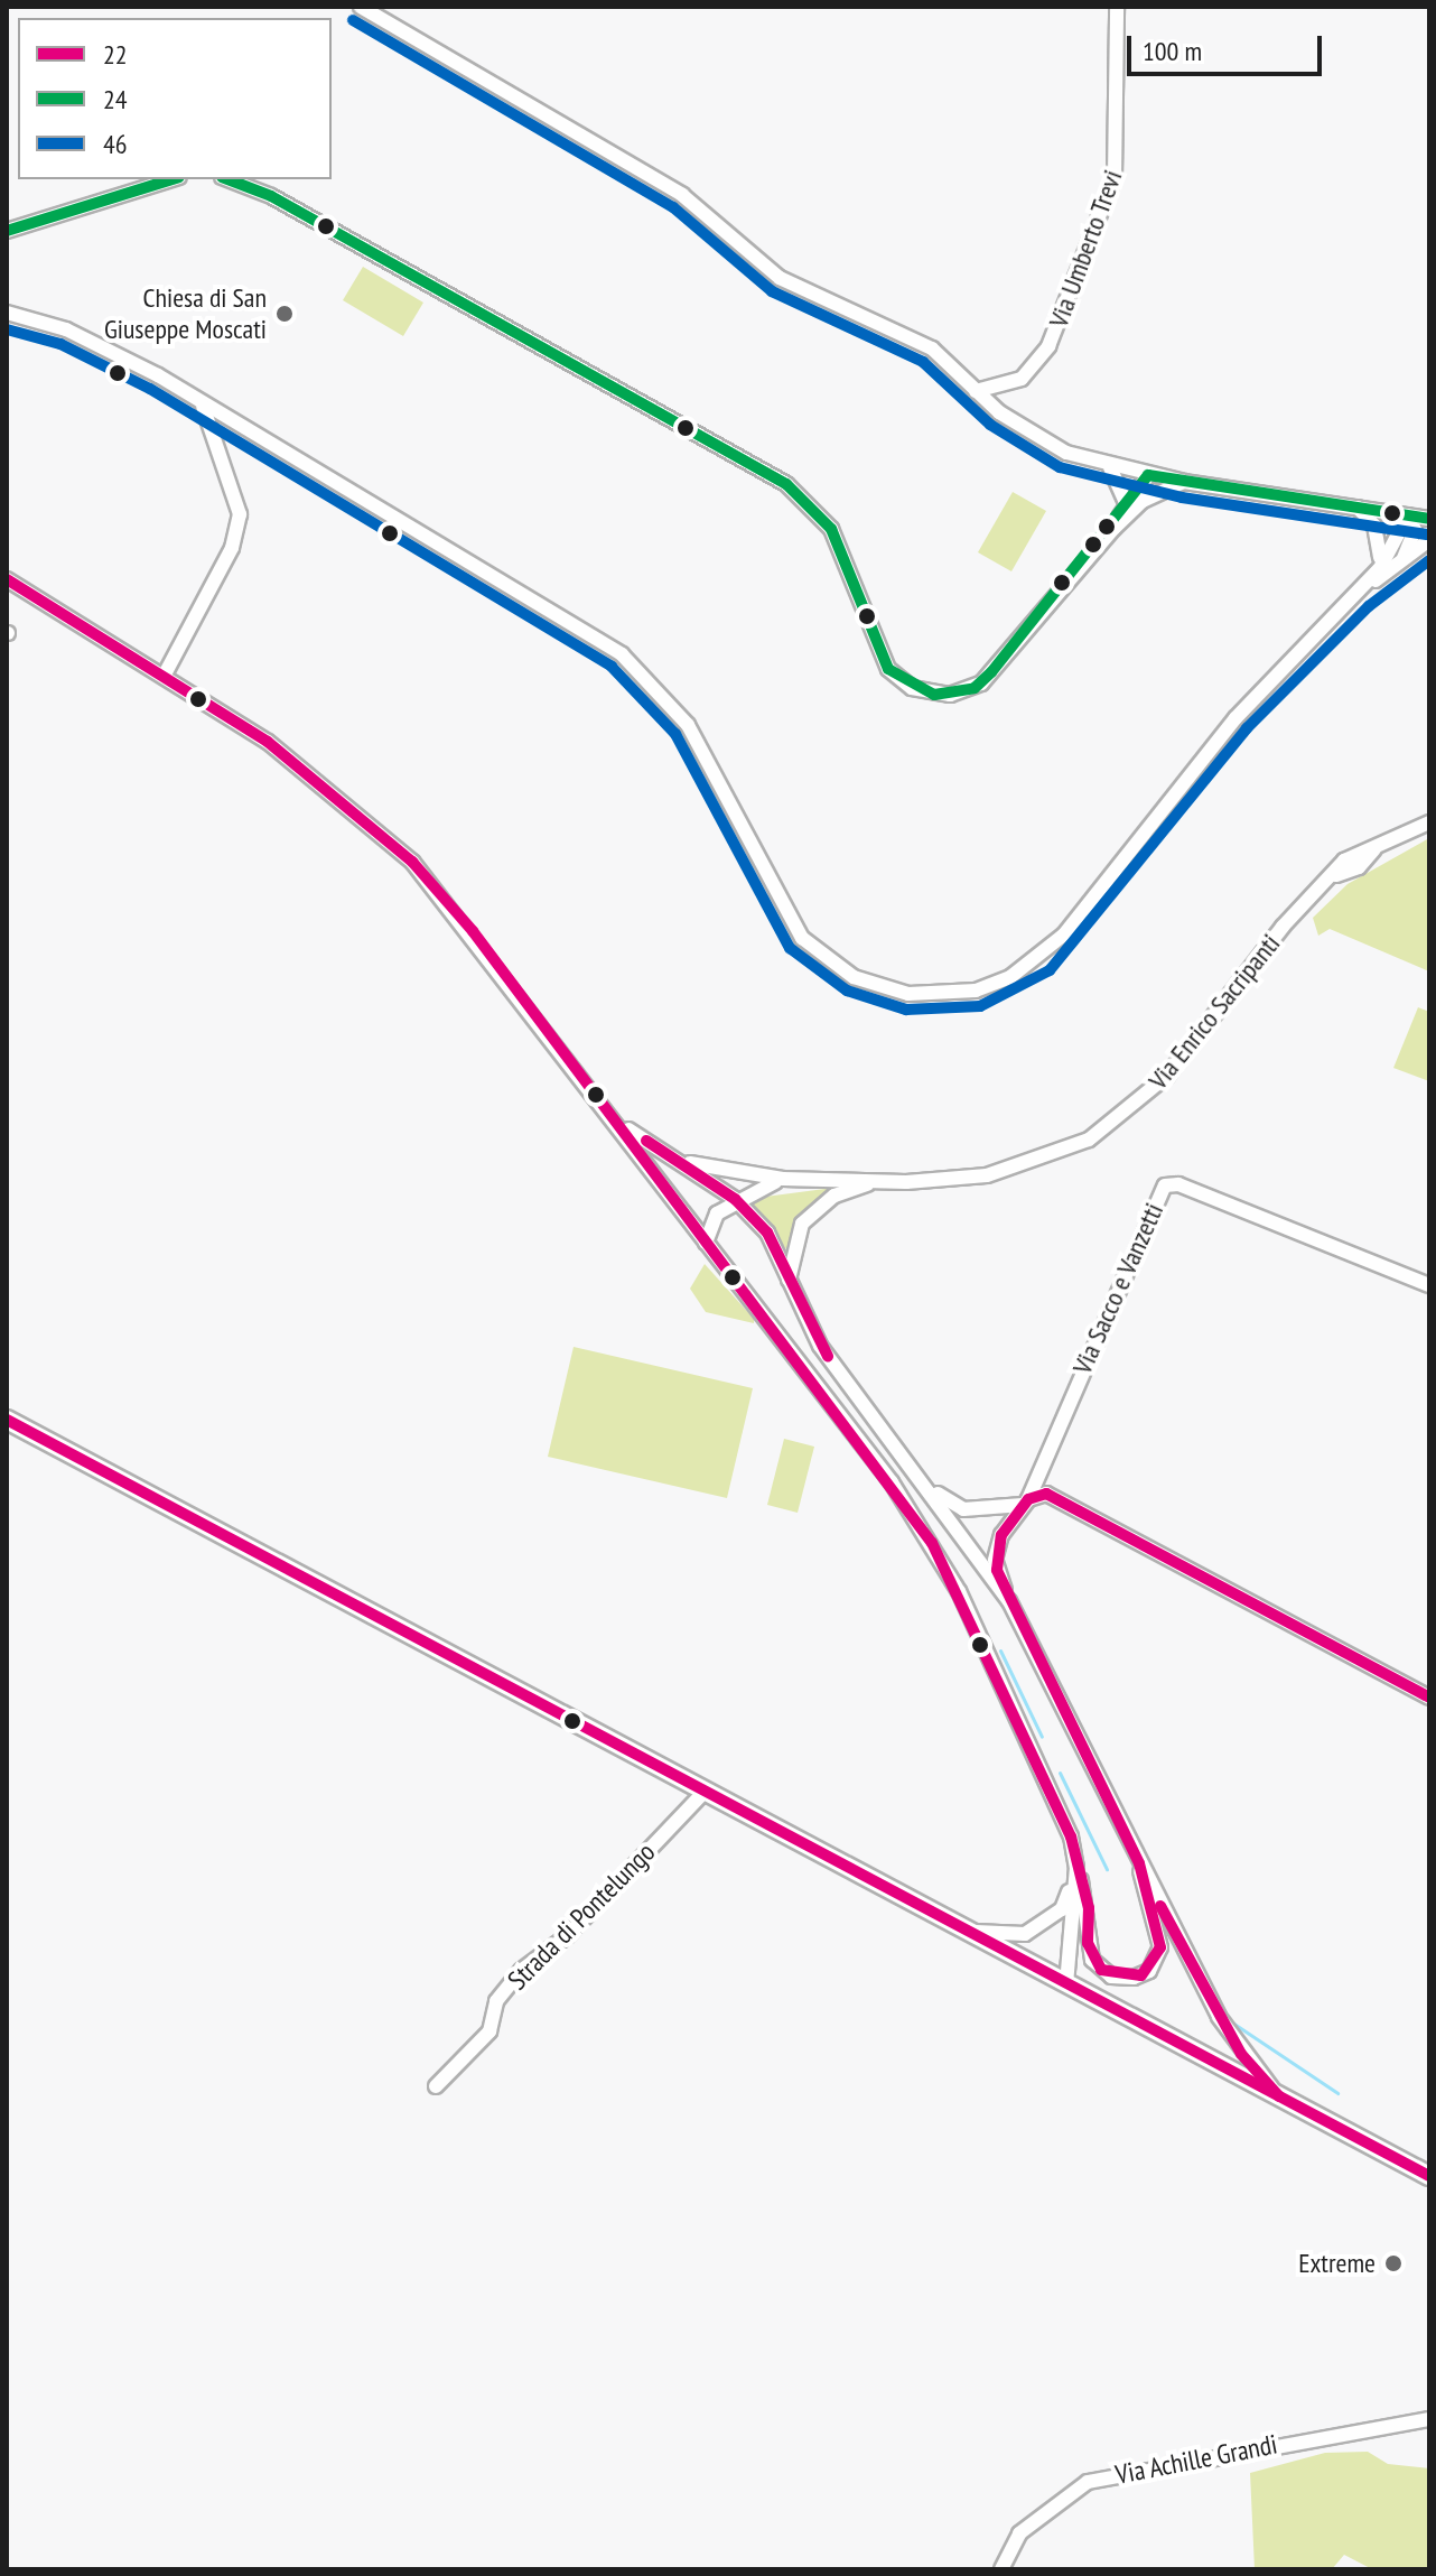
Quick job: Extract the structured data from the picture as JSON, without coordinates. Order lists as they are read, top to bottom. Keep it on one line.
{"streets":{"street":["Via Umberto Trevi","Via Enrico Sacripanti","Via Sacco e Vanzetti","Strada di Pontelungo","Via Achille Grandi"]},"places":["Chiesa di San Giuseppe Moscati","Extreme"],"lines":["transit line 46","transit line 24","transit line 22"],"legend":["22","24","46"],"scale_bar":"100 m"}
